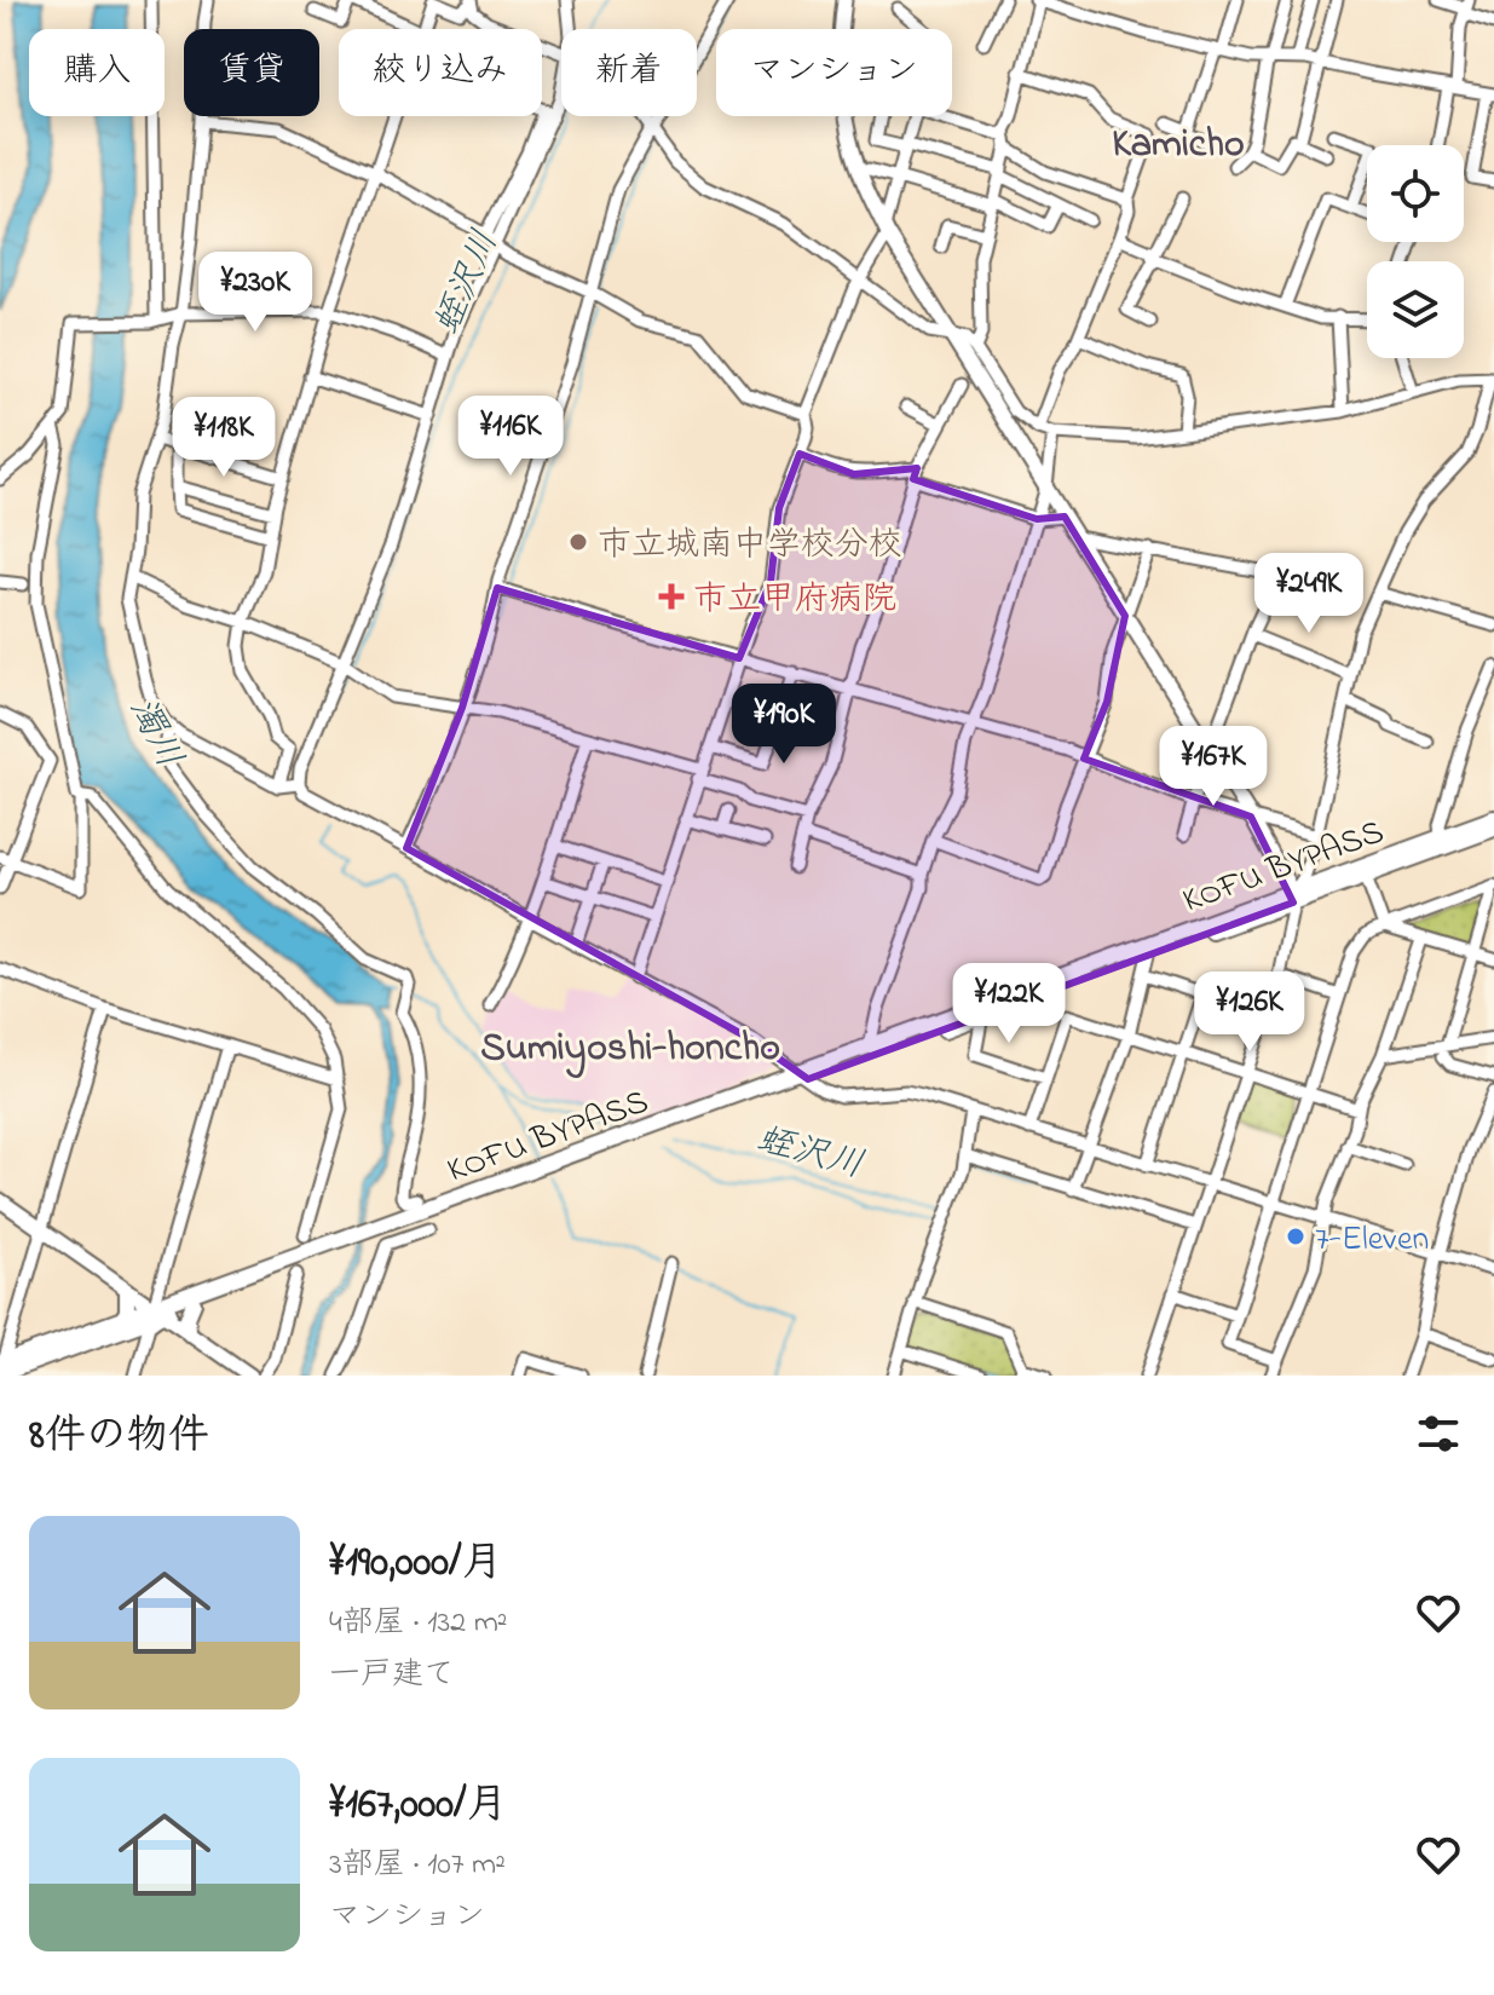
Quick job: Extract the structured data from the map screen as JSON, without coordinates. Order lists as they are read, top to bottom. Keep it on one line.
{"streets":{"highway":["KOFU BYPASS"]},"districts":["Kamicho","Sumiyoshi-honcho"],"water":["蛭沢川","濁川"],"places":{"other":["市立城南中学校分校","7-Eleven"],"health":["市立甲府病院"]},"page":{"chip":["購入","賃貸","絞り込み","新着","マンション"],"price":["¥230K","¥116K","¥118K","¥249K","¥190K","¥167K","¥122K","¥126K"],"heading":"8件の物件","list":[{"name":"¥190,000/月","note":"4部屋 · 132 m² · 一戸建て"},{"name":"¥167,000/月","note":"3部屋 · 107 m² · マンション"}]}}
